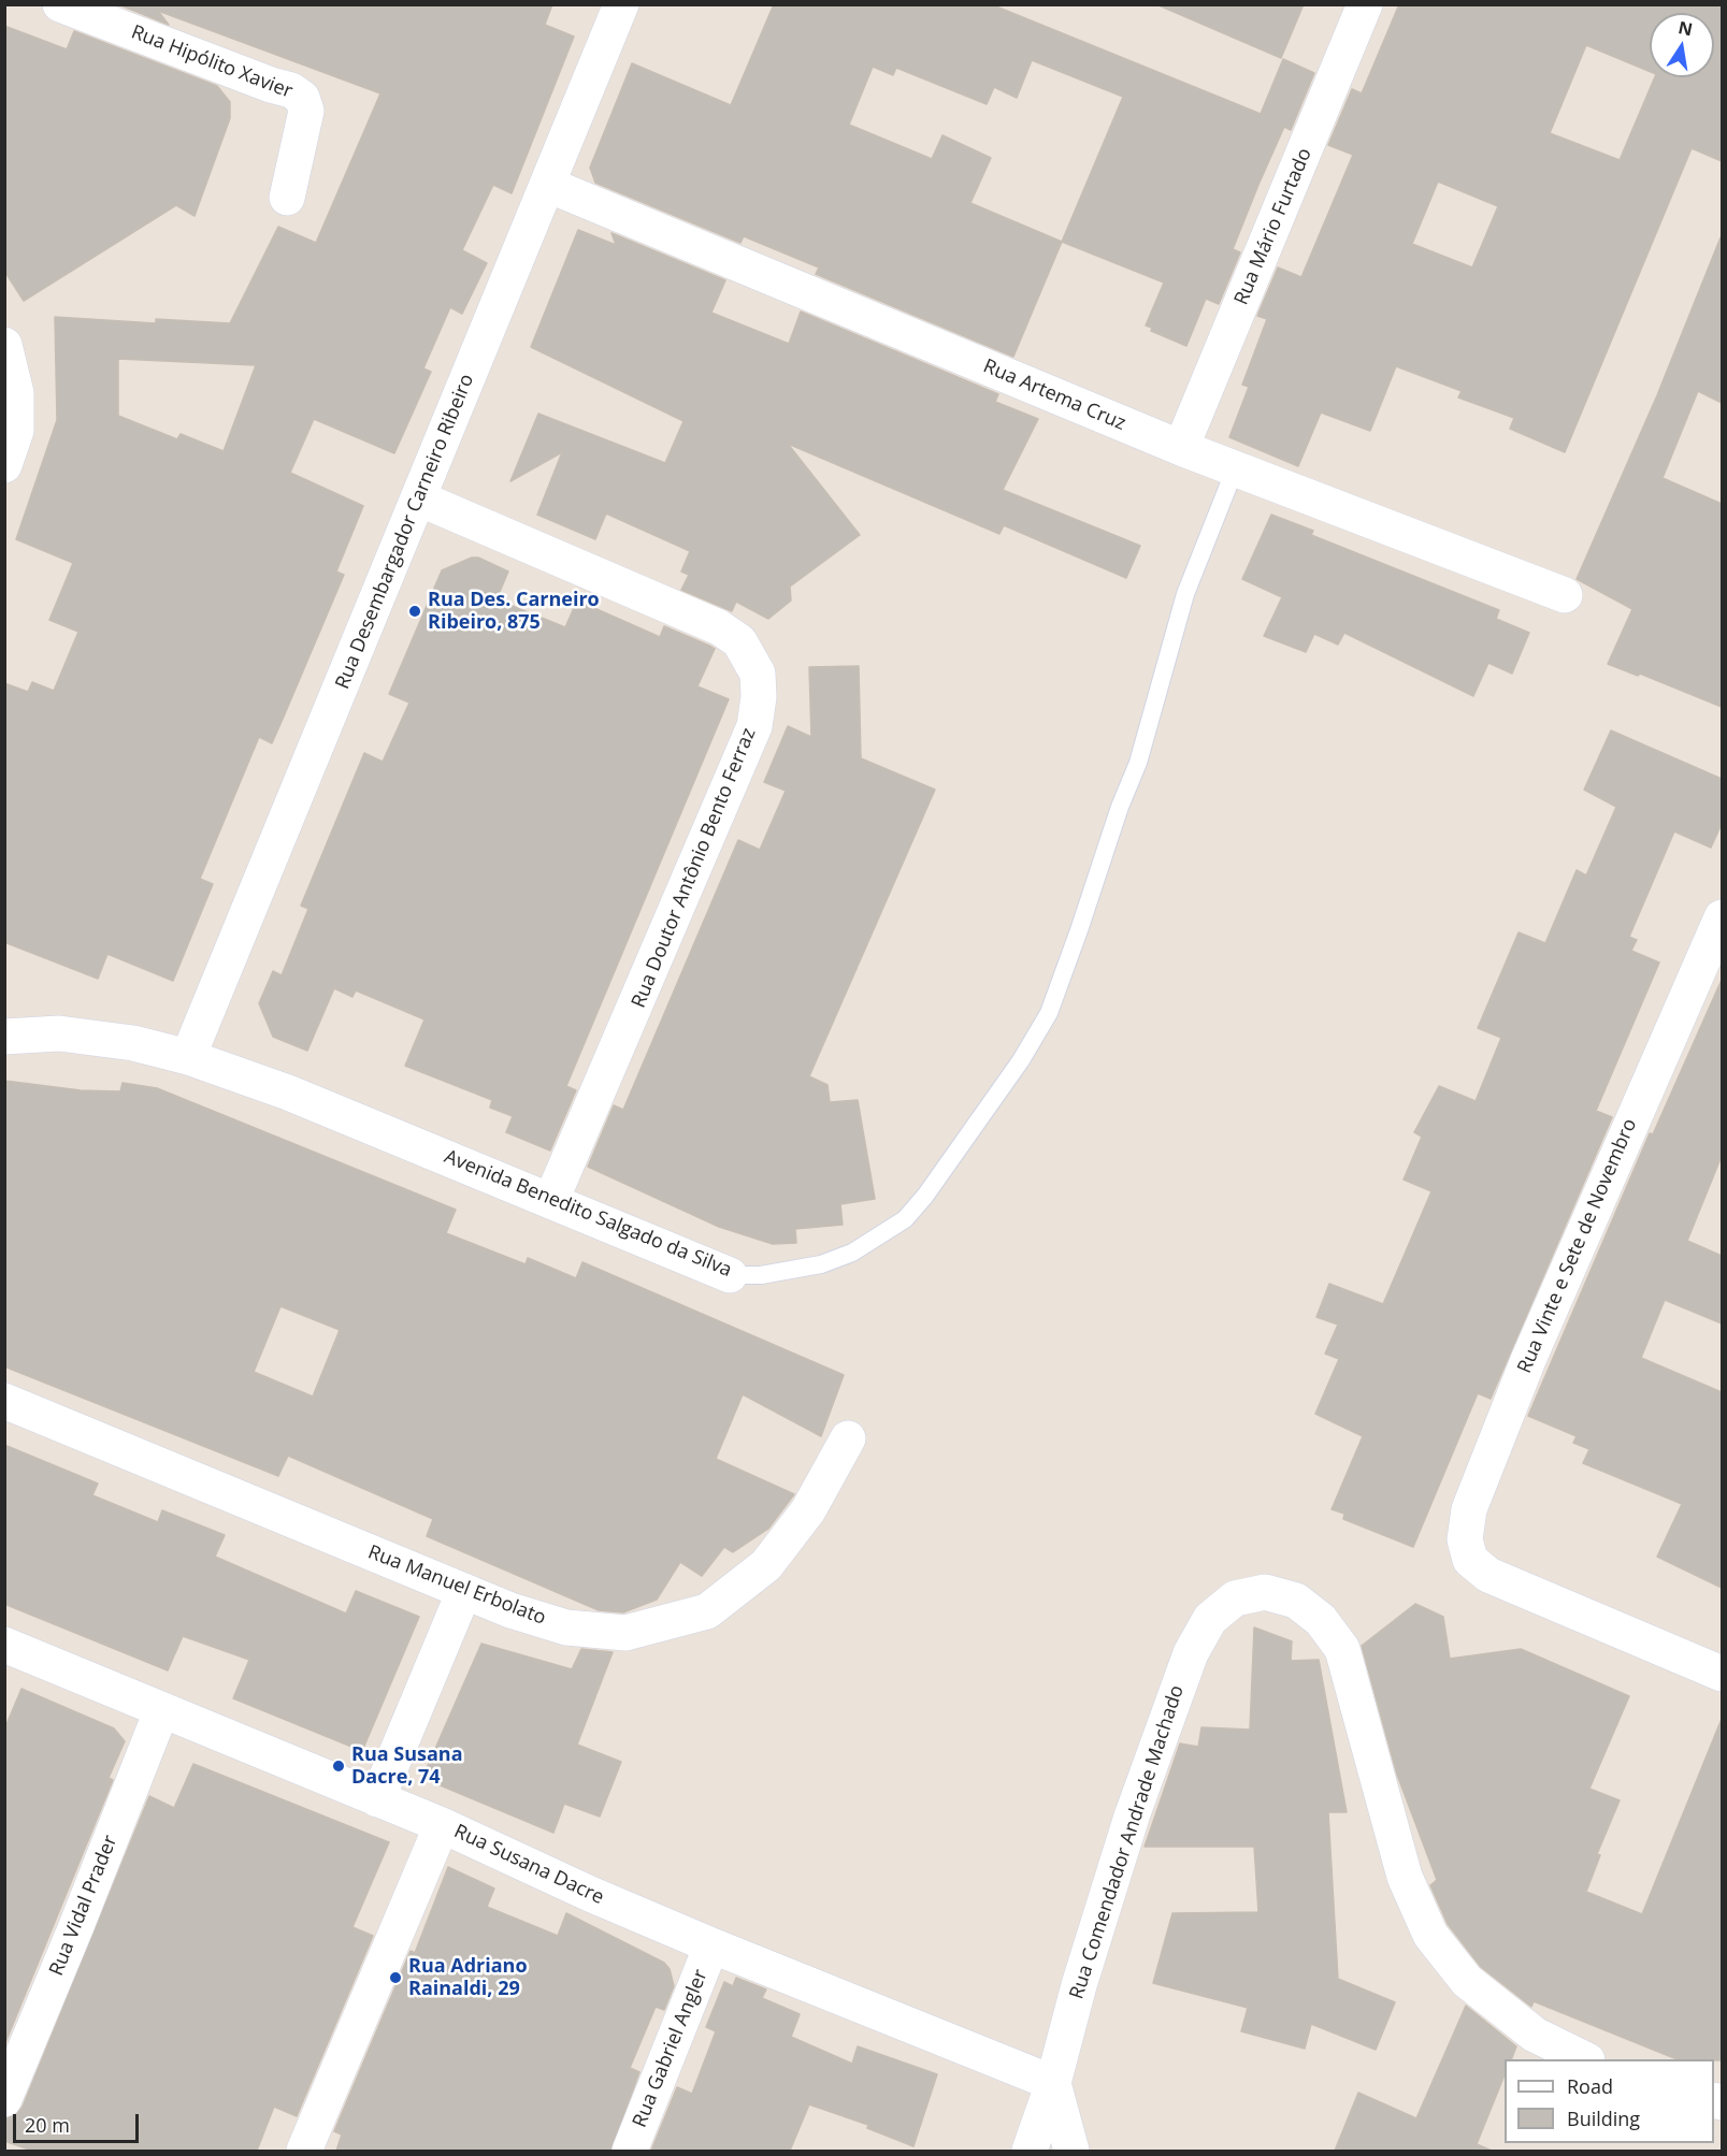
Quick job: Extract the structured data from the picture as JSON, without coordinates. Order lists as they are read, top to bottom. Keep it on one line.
{"streets":{"street":["Rua Hipólito Xavier","Rua Mário Furtado","Rua Artema Cruz","Rua Desembargador Carneiro Ribeiro","Rua Doutor Antônio Bento Ferraz","Avenida Benedito Salgado da Silva","Rua Vinte e Sete de Novembro","Rua Manuel Erbolato","Rua Comendador Andrade Machado","Rua Susana Dacre","Rua Vidal Prader","Rua Gabriel Angler"]},"crossings":[["Rua Mário Furtado","Rua Artema Cruz"],["Rua Artema Cruz","Rua Desembargador Carneiro Ribeiro"],["Rua Artema Cruz","Avenida Benedito Salgado da Silva"],["Rua Desembargador Carneiro Ribeiro","Rua Doutor Antônio Bento Ferraz"],["Rua Desembargador Carneiro Ribeiro","Avenida Benedito Salgado da Silva"],["Rua Doutor Antônio Bento Ferraz","Avenida Benedito Salgado da Silva"],["Rua Comendador Andrade Machado","Rua Susana Dacre"],["Rua Susana Dacre","Rua Vidal Prader"],["Rua Susana Dacre","Rua Gabriel Angler"]],"places":["Rua Des. Carneiro Ribeiro, 875","Rua Susana Dacre, 74","Rua Adriano Rainaldi, 29"],"legend":["Road","Building"],"scale_bar":"20 m","north":"top"}
